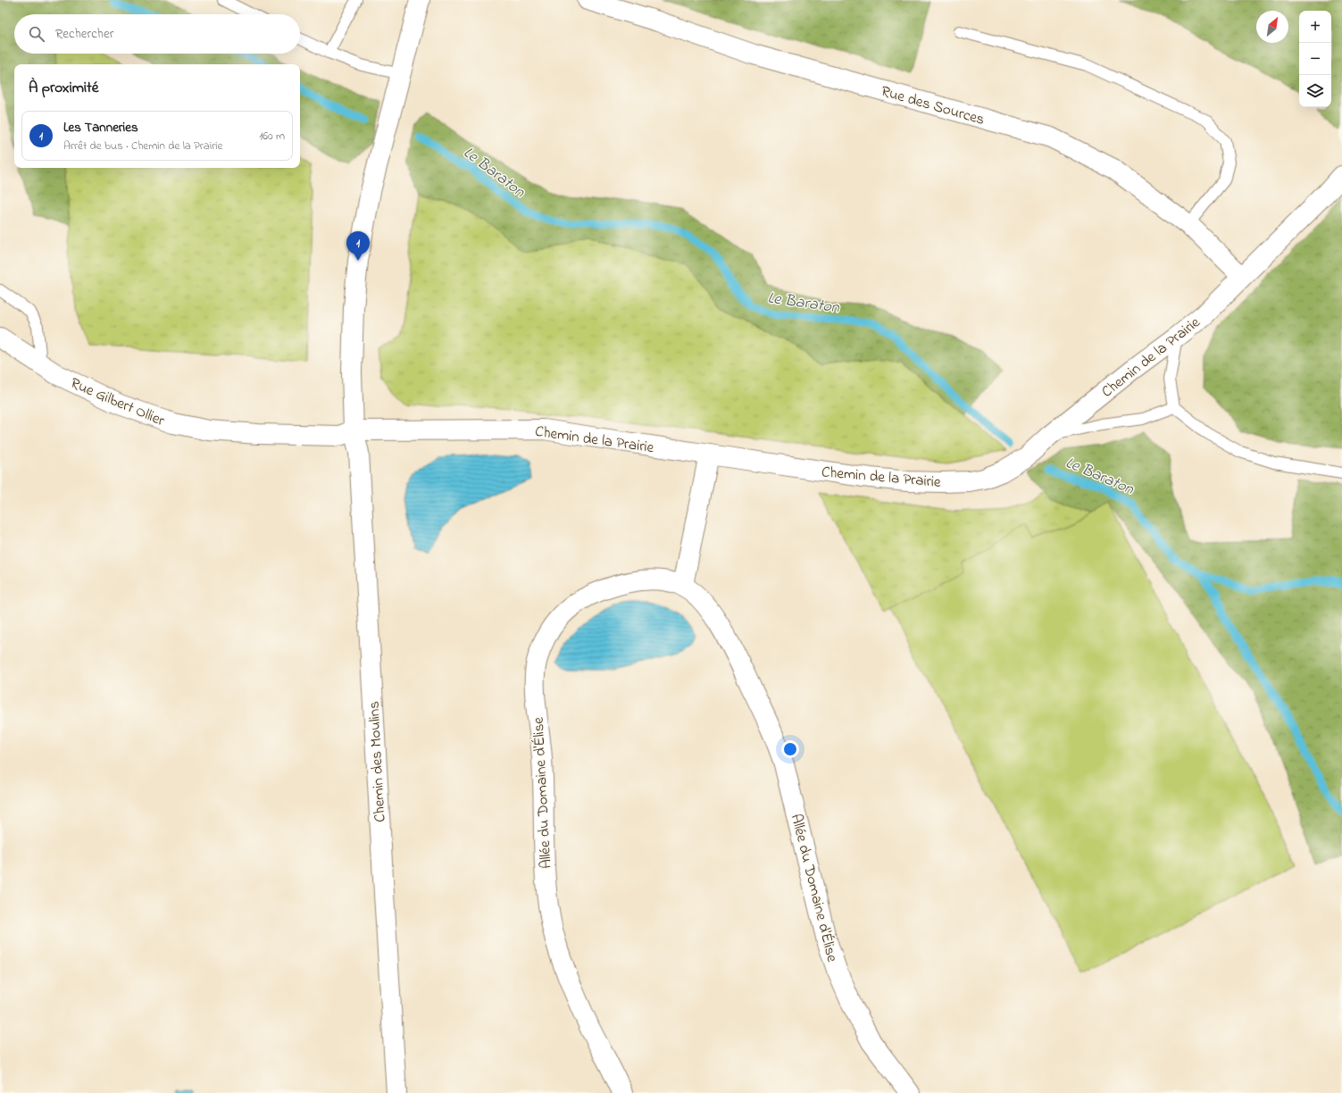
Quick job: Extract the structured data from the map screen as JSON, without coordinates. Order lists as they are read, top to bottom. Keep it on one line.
{"streets":{"street":["Rue des Sources","Chemin de la Prairie","Rue Gilbert Ollier","Chemin des Moulins","Allée du Domaine d'Élise"]},"crossings":[["Rue des Sources","Chemin de la Prairie"],["Chemin de la Prairie","Rue Gilbert Ollier"],["Chemin de la Prairie","Chemin des Moulins"],["Rue Gilbert Ollier","Chemin des Moulins"]],"water":["Le Baraton"],"north":"top right","page":{"map_buttons":["+","−"],"search":"Rechercher","heading":"À proximité","list":[{"mark":"1","name":"Les Tanneries","note":"Arrêt de bus · Chemin de la Prairie","value":"160 m"}],"pins":"1"}}
